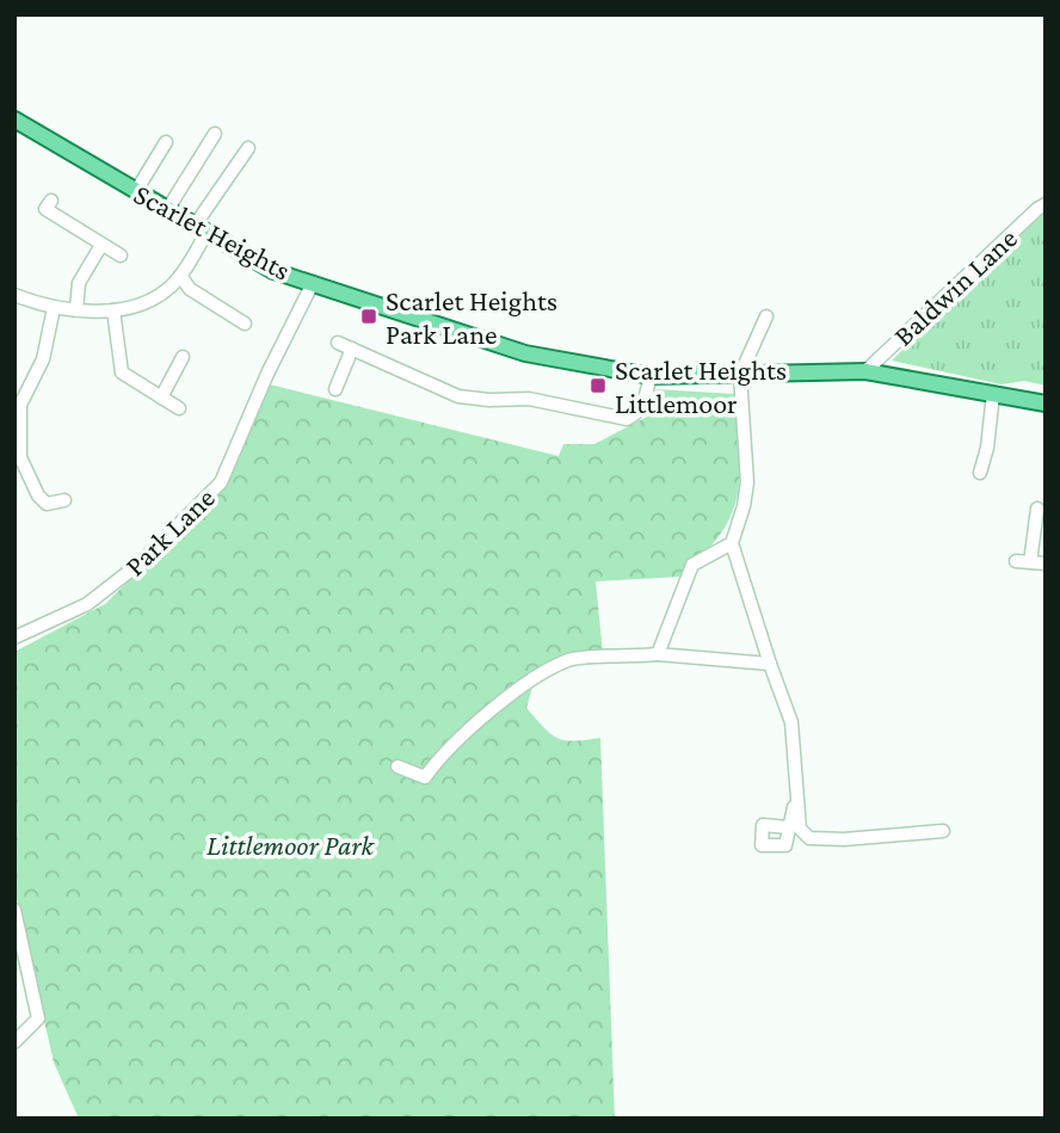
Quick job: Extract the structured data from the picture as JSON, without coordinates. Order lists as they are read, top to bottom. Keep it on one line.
{"streets":{"main road":["Scarlet Heights"],"street":["Baldwin Lane","Park Lane"]},"crossings":[["Scarlet Heights","Baldwin Lane"],["Scarlet Heights","Park Lane"]],"parks":["Littlemoor Park"],"places":{"transit":["Scarlet Heights Park Lane","Scarlet Heights Littlemoor"]}}
